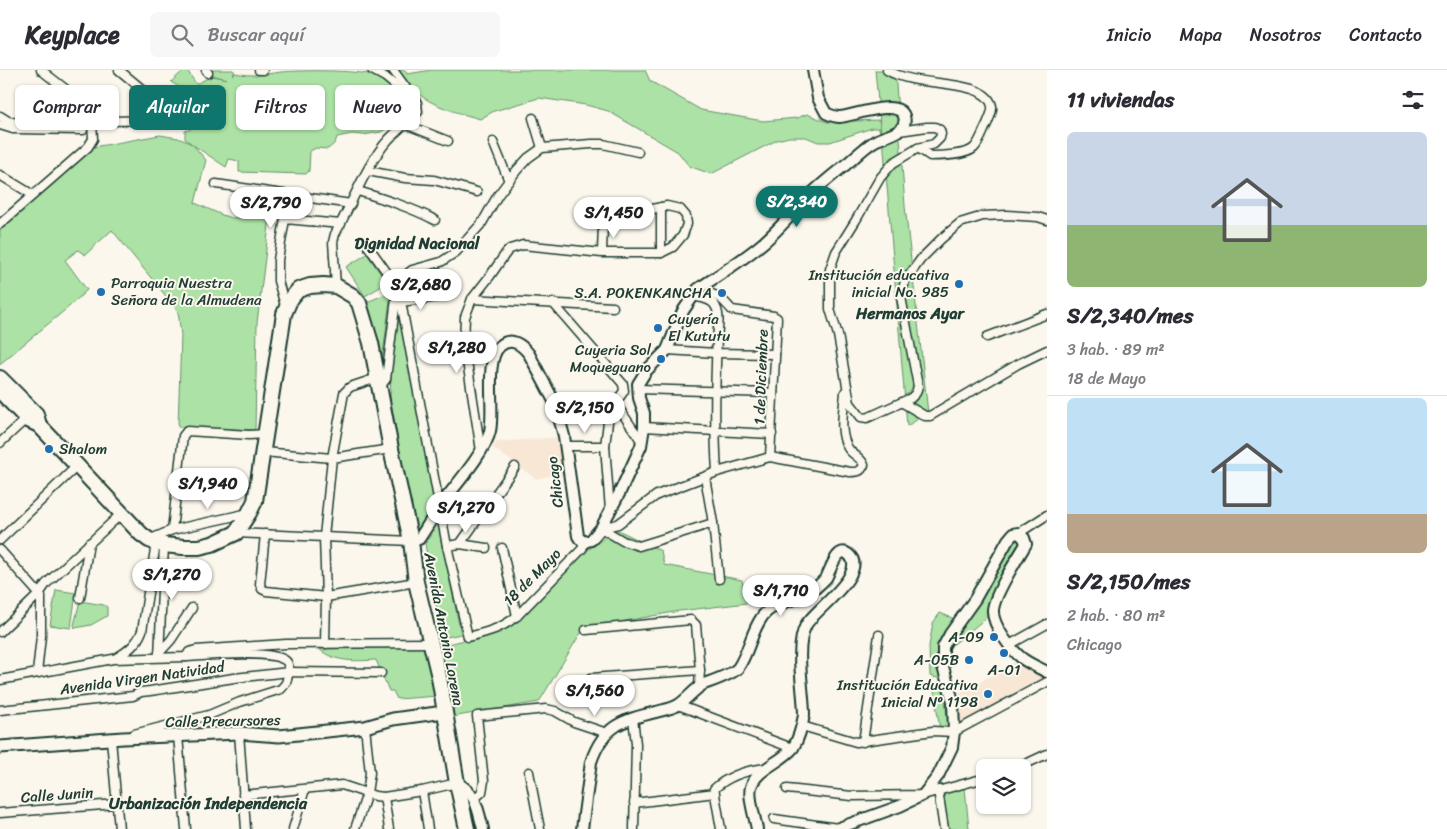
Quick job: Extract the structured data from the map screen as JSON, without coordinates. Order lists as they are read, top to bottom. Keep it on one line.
{"streets":{"highway":["Avenida Antonio Lorena"],"main road":["Chicago","Calle Precursores"],"street":["1 de Diciembre","18 de Mayo","Avenida Virgen Natividad","Calle Junin"]},"crossings":[["Chicago","18 de Mayo"],["Chicago","Avenida Antonio Lorena"],["Avenida Antonio Lorena","Calle Precursores"]],"districts":["Dignidad Nacional","Hermanos Ayar","Urbanización Independencia"],"places":["Institución educativa inicial No. 985","Parroquia Nuestra Señora de la Almudena","S.A. POKENKANCHA","Cuyería El Kututu","Cuyeria Sol Moqueguano","Shalom","A-09","A-01","A-05B","Institución Educativa Inicial Nº 1198"],"page":{"header":"Keyplace","search":"Buscar aquí","nav":["Inicio","Mapa","Nosotros","Contacto"],"heading":"11 viviendas","chip":["Comprar","Alquilar","Filtros","Nuevo"],"list":[{"name":"S/2,340/mes","note":"3 hab. · 89 m² · 18 de Mayo"},{"name":"S/2,150/mes","note":"2 hab. · 80 m² · Chicago"}],"price":["S/2,340","S/2,790","S/1,450","S/2,680","S/1,280","S/2,150","S/1,940","S/1,270","S/1,270","S/1,710","S/1,560"]}}
